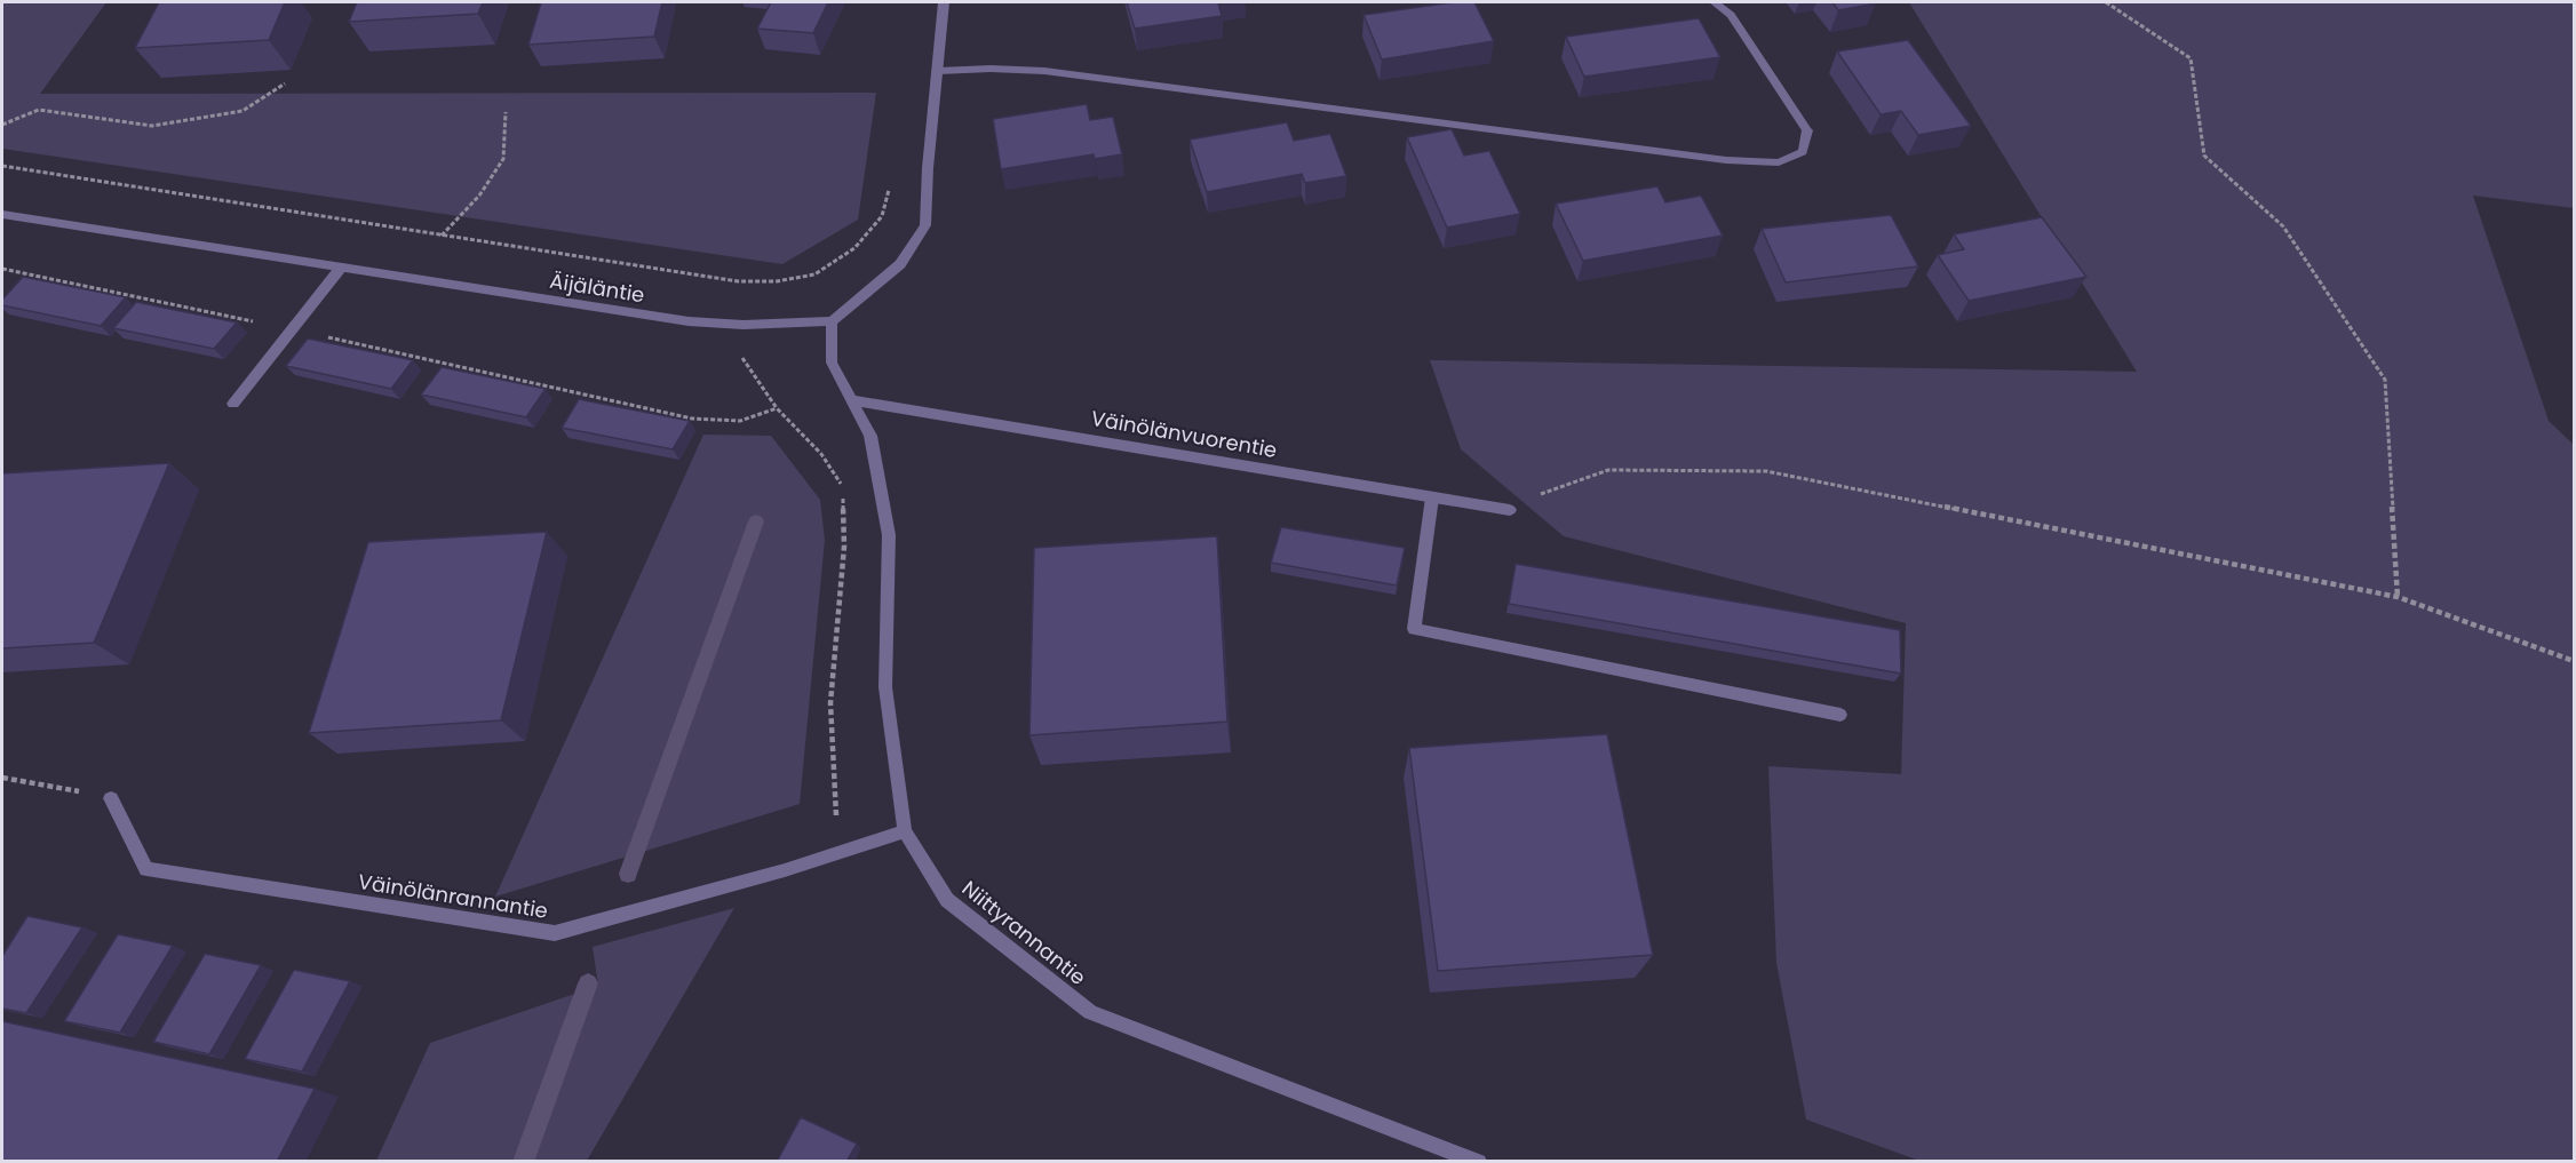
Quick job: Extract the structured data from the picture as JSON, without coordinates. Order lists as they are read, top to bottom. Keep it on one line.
{"streets":{"street":["Äijäläntie","Väinölänvuorentie","Väinölänrannantie","Niittyrannantie"]},"crossings":[["Äijäläntie","Niittyrannantie"],["Väinölänvuorentie","Niittyrannantie"],["Väinölänrannantie","Niittyrannantie"]]}
